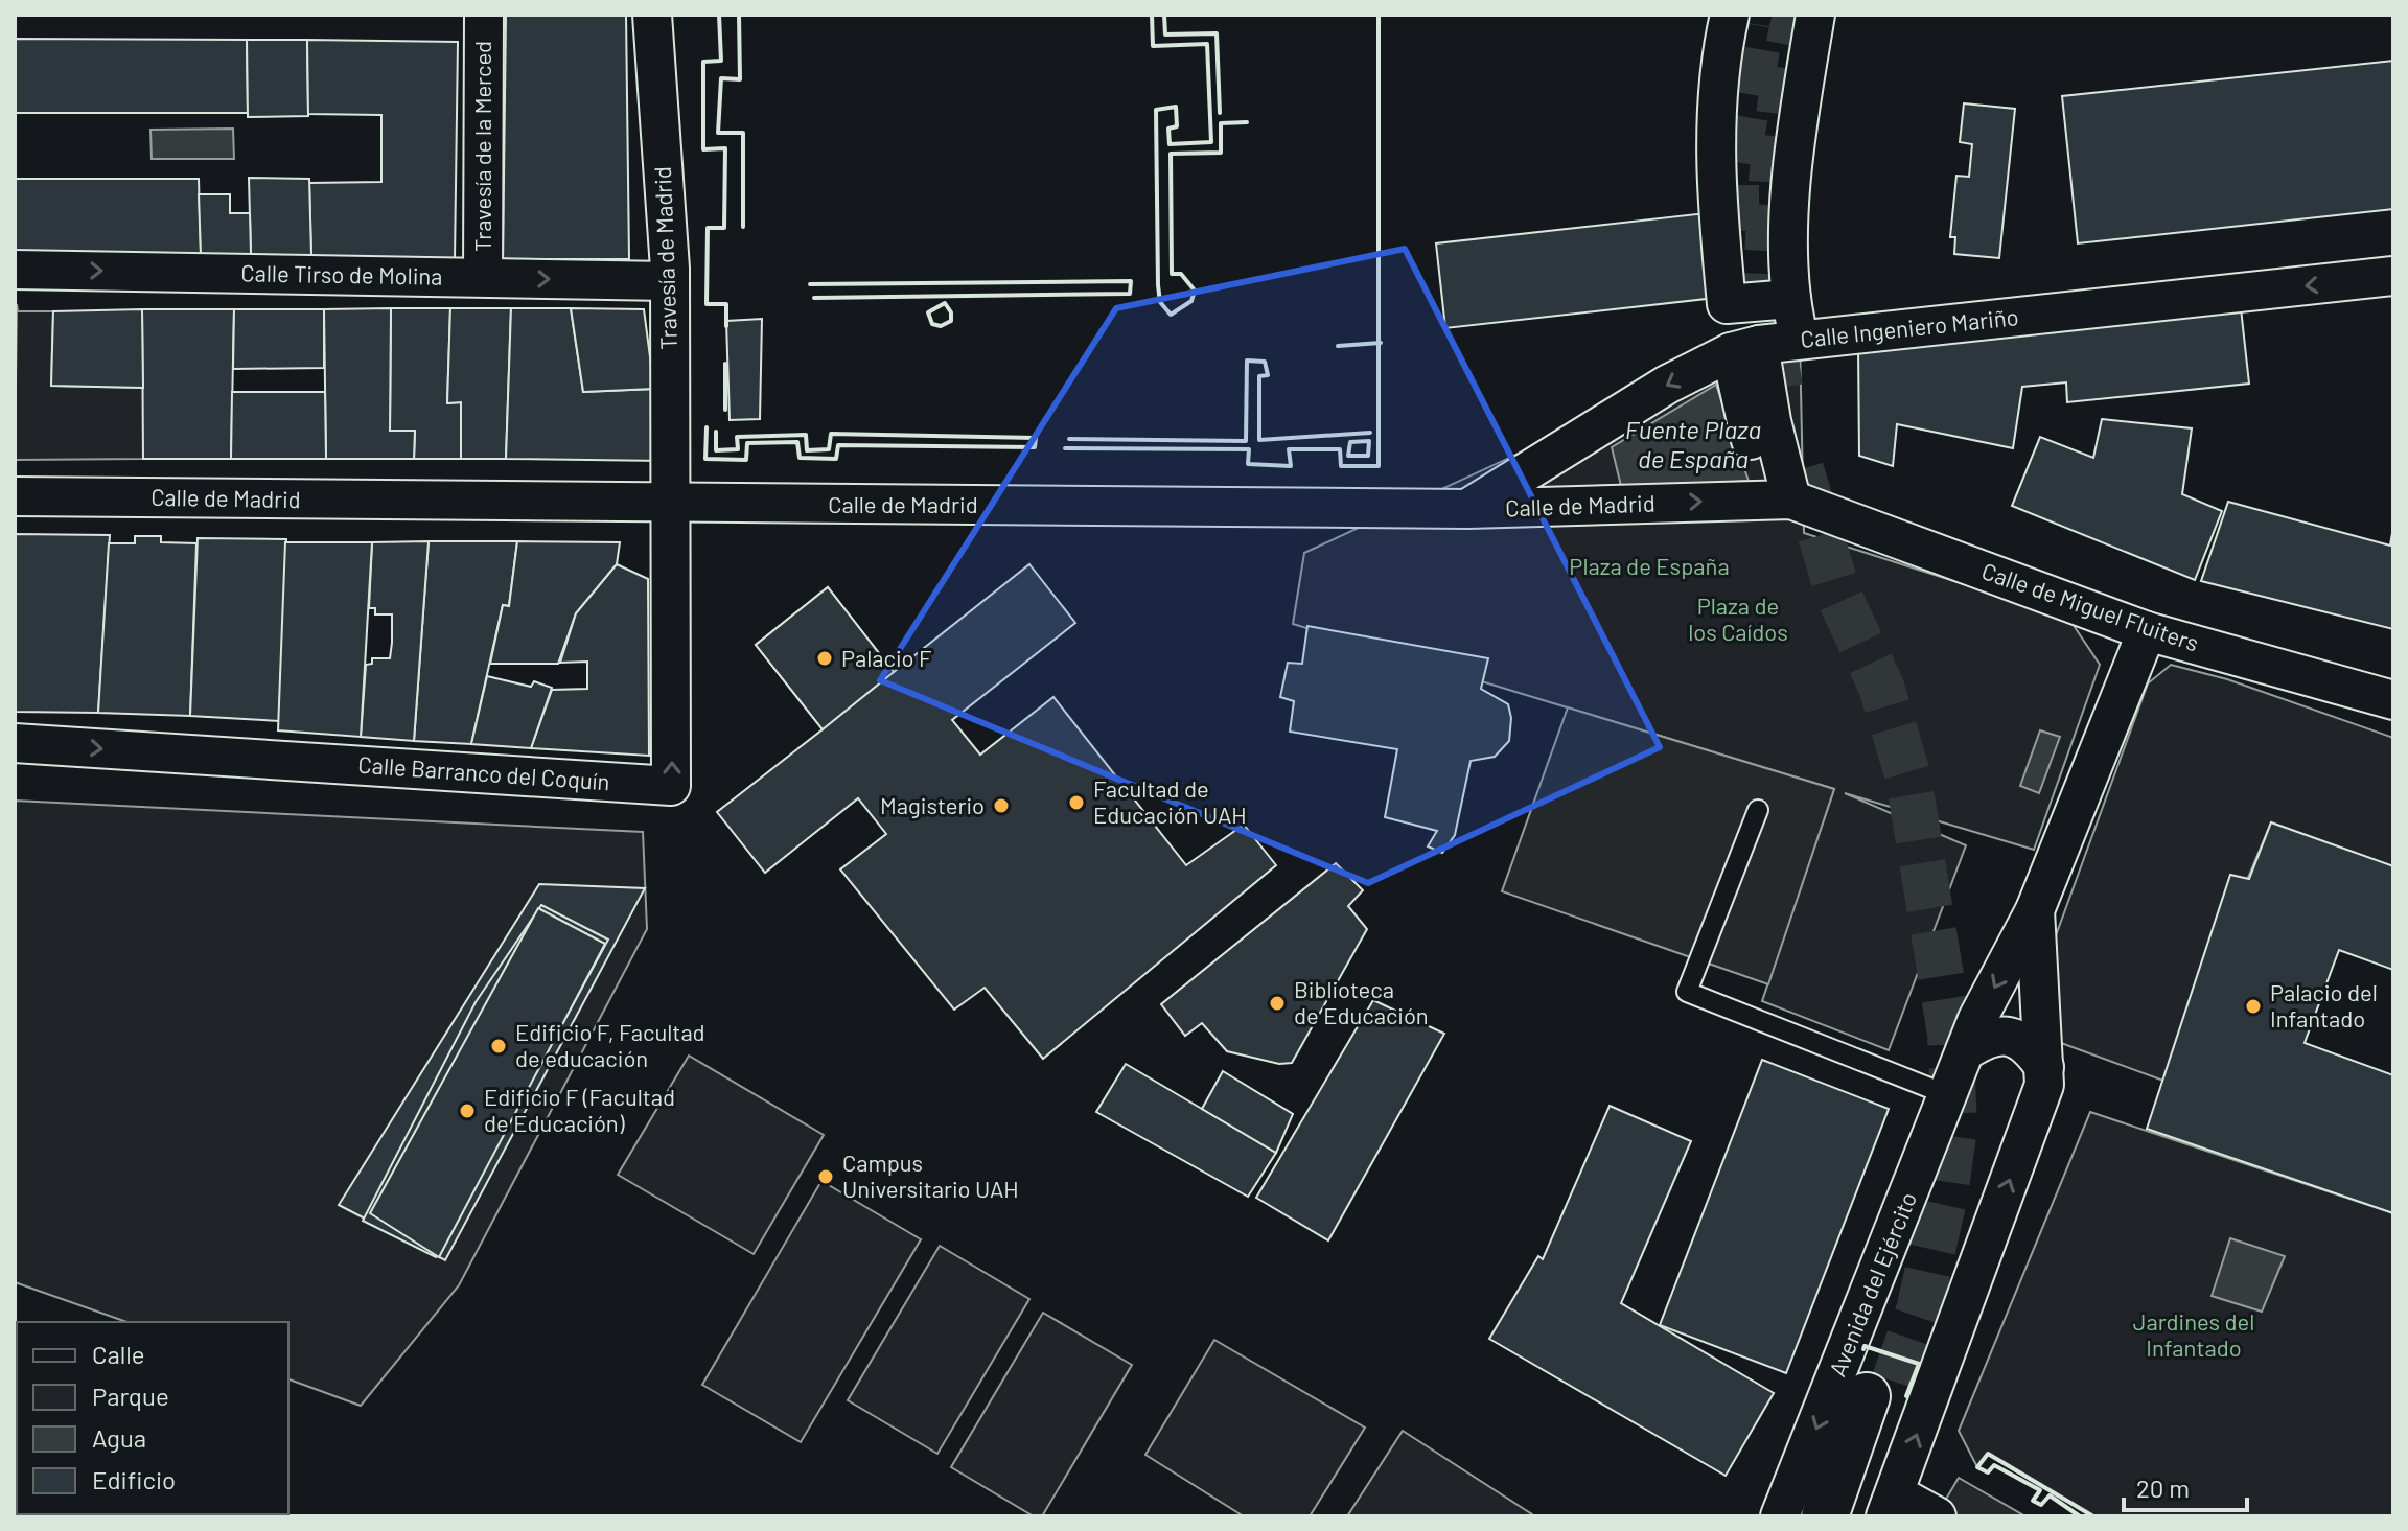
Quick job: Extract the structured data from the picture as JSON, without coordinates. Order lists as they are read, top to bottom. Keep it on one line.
{"streets":{"main road":["Avenida del Ejército"],"street":["Travesía de la Merced","Travesía de Madrid","Calle Tirso de Molina","Calle Ingeniero Mariño","Calle de Madrid","Calle de Miguel Fluiters","Calle Barranco del Coquín"]},"crossings":[["Travesía de la Merced","Calle Tirso de Molina"],["Travesía de Madrid","Calle Tirso de Molina"],["Travesía de Madrid","Calle de Madrid"],["Travesía de Madrid","Calle Barranco del Coquín"],["Calle Ingeniero Mariño","Calle de Madrid"],["Calle de Madrid","Calle de Miguel Fluiters"],["Calle de Madrid","Calle Barranco del Coquín"],["Calle de Miguel Fluiters","Avenida del Ejército"]],"one_way":["Calle Tirso de Molina","Calle Ingeniero Mariño"],"water":["Fuente Plaza de España"],"parks":["Plaza de España","Plaza de los Caídos","Jardines del Infantado"],"places":["Palacio F","Facultad de Educación UAH","Magisterio","Biblioteca de Educación","Palacio del Infantado","Edificio F, Facultad de educación","Edificio F (Facultad de Educación)","Campus Universitario UAH"],"legend":["Calle","Parque","Agua","Edificio"],"scale_bar":"20 m"}
